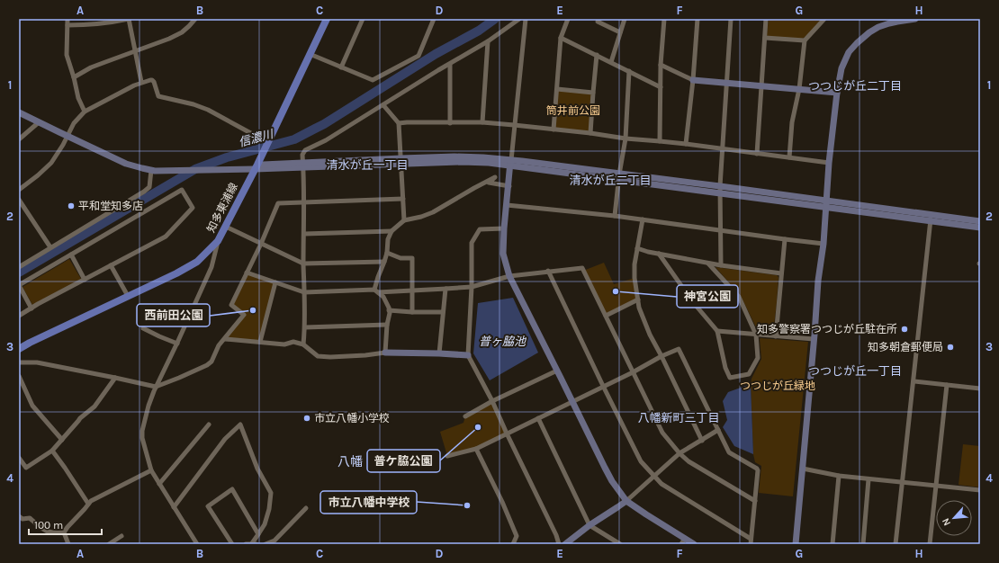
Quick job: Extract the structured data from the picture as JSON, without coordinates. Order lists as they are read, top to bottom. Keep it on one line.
{"streets":{"main road":["知多東浦線"]},"districts":["つつじが丘二丁目","清水が丘一丁目","清水が丘二丁目","つつじが丘一丁目","八幡新町三丁目","八幡"],"water":["信濃川","普ヶ脇池"],"parks":["筒井前公園","つつじが丘緑地"],"places":["平和堂知多店","神宮公園","西前田公園","知多警察署つつじが丘駐在所","知多朝倉郵便局","市立八幡小学校","普ケ脇公園","市立八幡中学校"],"scale_bar":"100 m","north":"bottom left","grid":{"columns":["A","B","C","D","E","F","G","H"],"rows":["1","2","3","4"]}}
